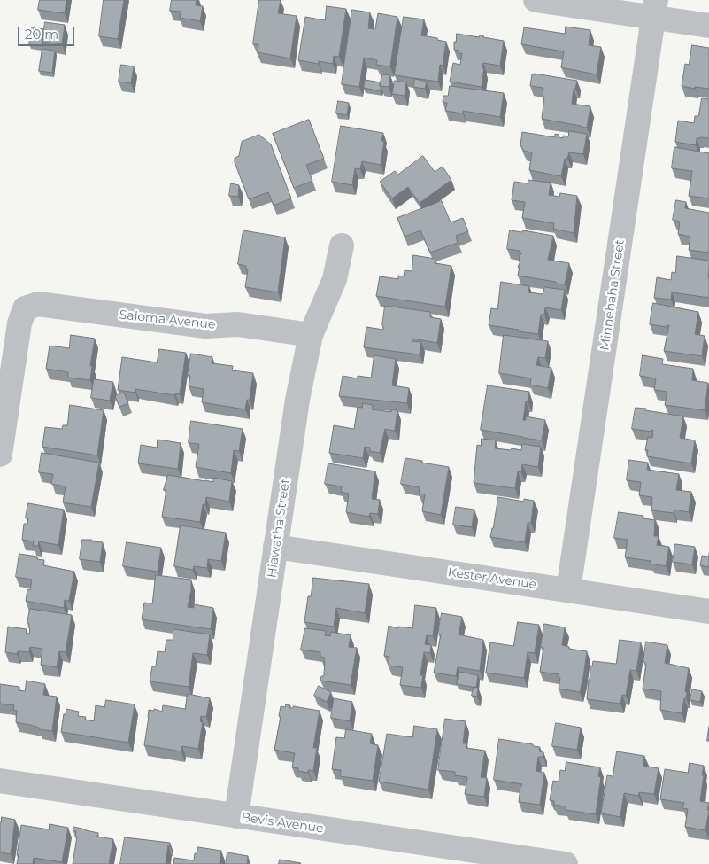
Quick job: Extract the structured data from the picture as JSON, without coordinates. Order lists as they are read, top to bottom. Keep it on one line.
{"streets":{"street":["Minnehaha Street","Saloma Avenue","Hiawatha Street","Kester Avenue","Bevis Avenue"]},"crossings":[["Minnehaha Street","Kester Avenue"],["Saloma Avenue","Hiawatha Street"],["Hiawatha Street","Kester Avenue"],["Hiawatha Street","Bevis Avenue"]],"scale_bar":"20 m"}
